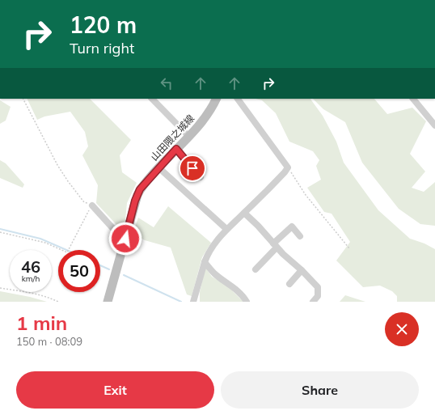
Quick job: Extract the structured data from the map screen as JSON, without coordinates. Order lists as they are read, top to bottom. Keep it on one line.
{"streets":{"main road":["山田隈之城線"]},"page":{"turn":["120 m","Turn right"],"speed":"46 km/h","limit":"50","heading":["1 min","150 m · 08:09"],"buttons":["Exit","Share"]}}
